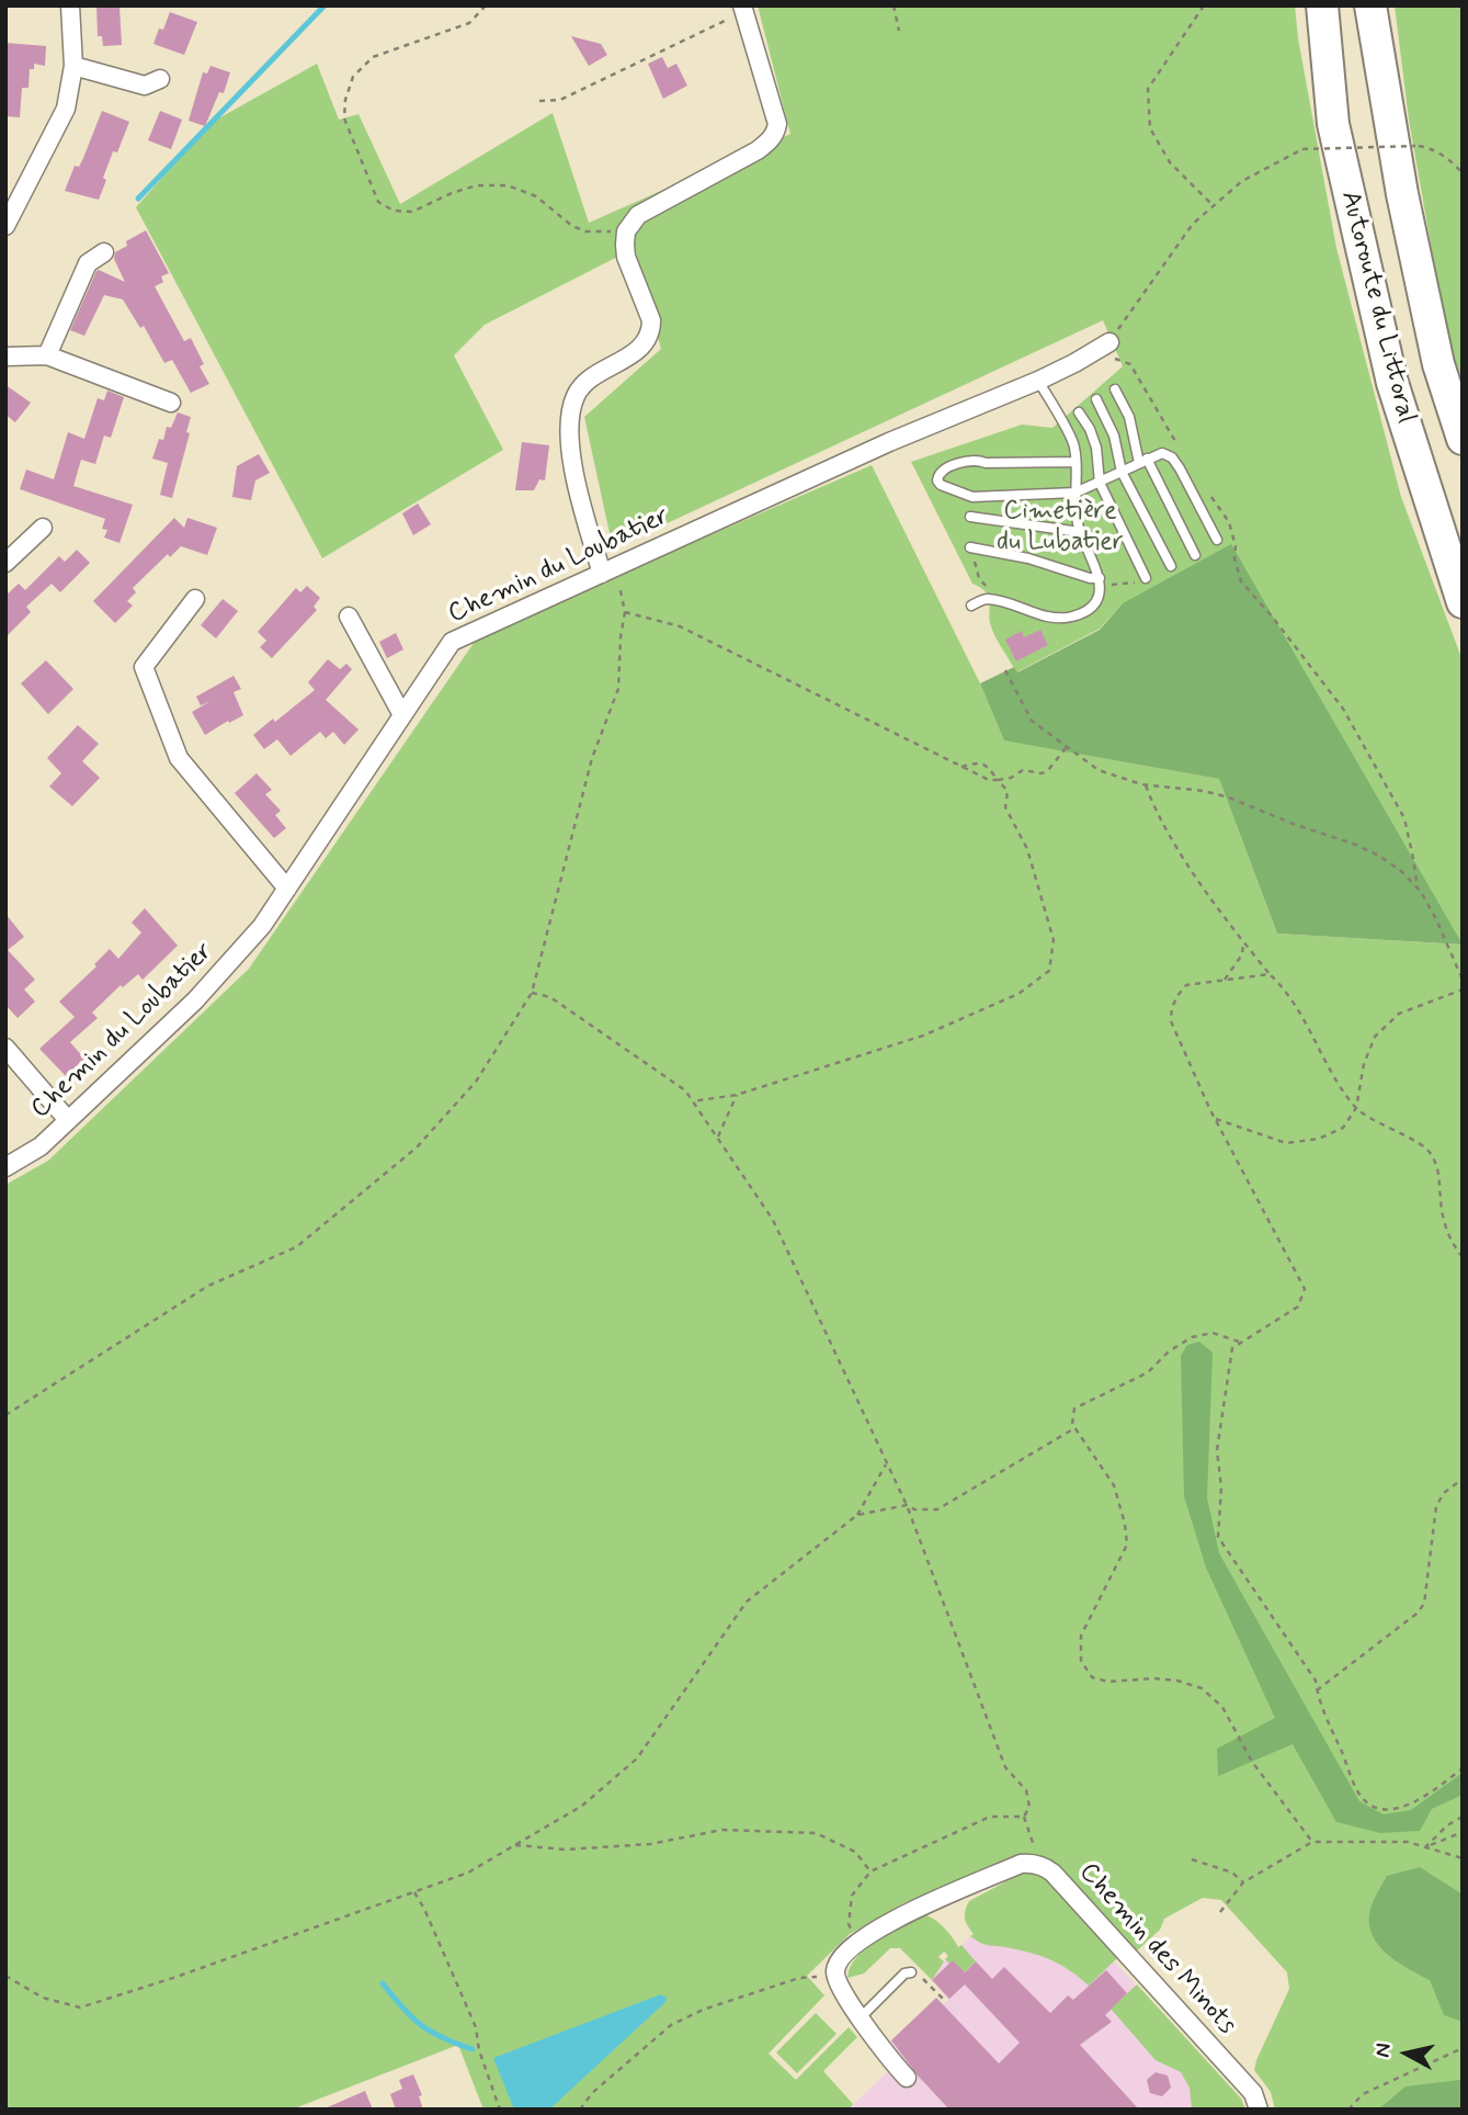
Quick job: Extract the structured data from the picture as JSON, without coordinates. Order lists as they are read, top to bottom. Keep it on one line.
{"streets":{"highway":["Autoroute du Littoral"],"street":["Chemin du Loubatier","Chemin des Minots"]},"parks":["Cimetière du Lubatier"],"north":"left"}
